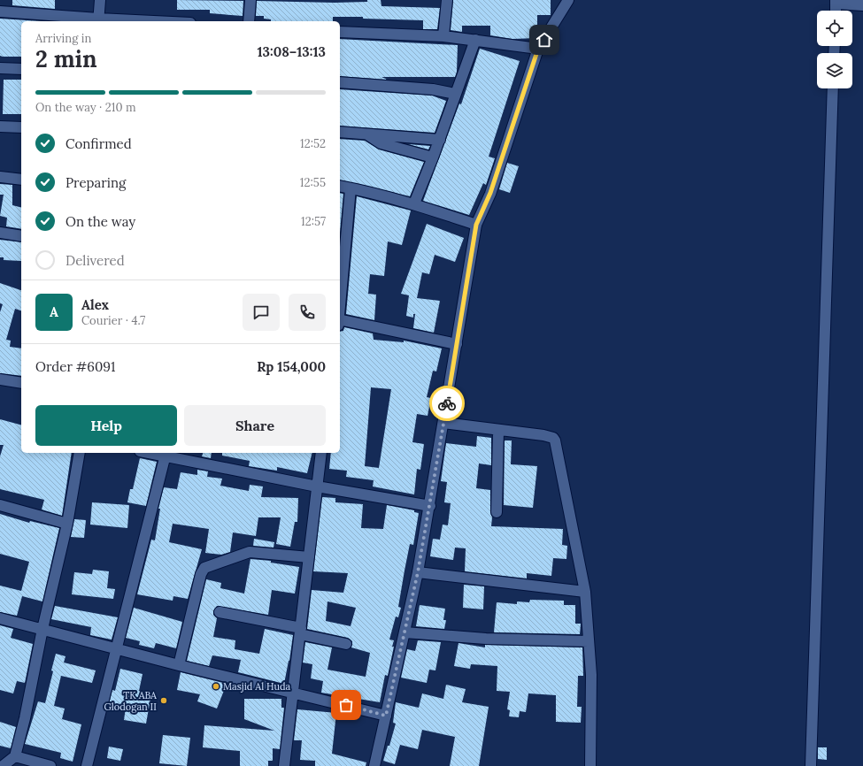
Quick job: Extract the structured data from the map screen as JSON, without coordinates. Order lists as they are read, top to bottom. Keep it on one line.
{"places":["Masjid Al Huda","TK ABA Glodogan II"],"page":{"heading":["2 min","Arriving in","13:08–13:13"],"panel":["Alex","Courier · 4.7","Order #6091","Rp 154,000"],"bar":"On the way · 210 m","list":[["Confirmed","12:52"],["Preparing","12:55"],["On the way","12:57"],"Delivered"],"round":"A","buttons":["Help","Share"]}}
